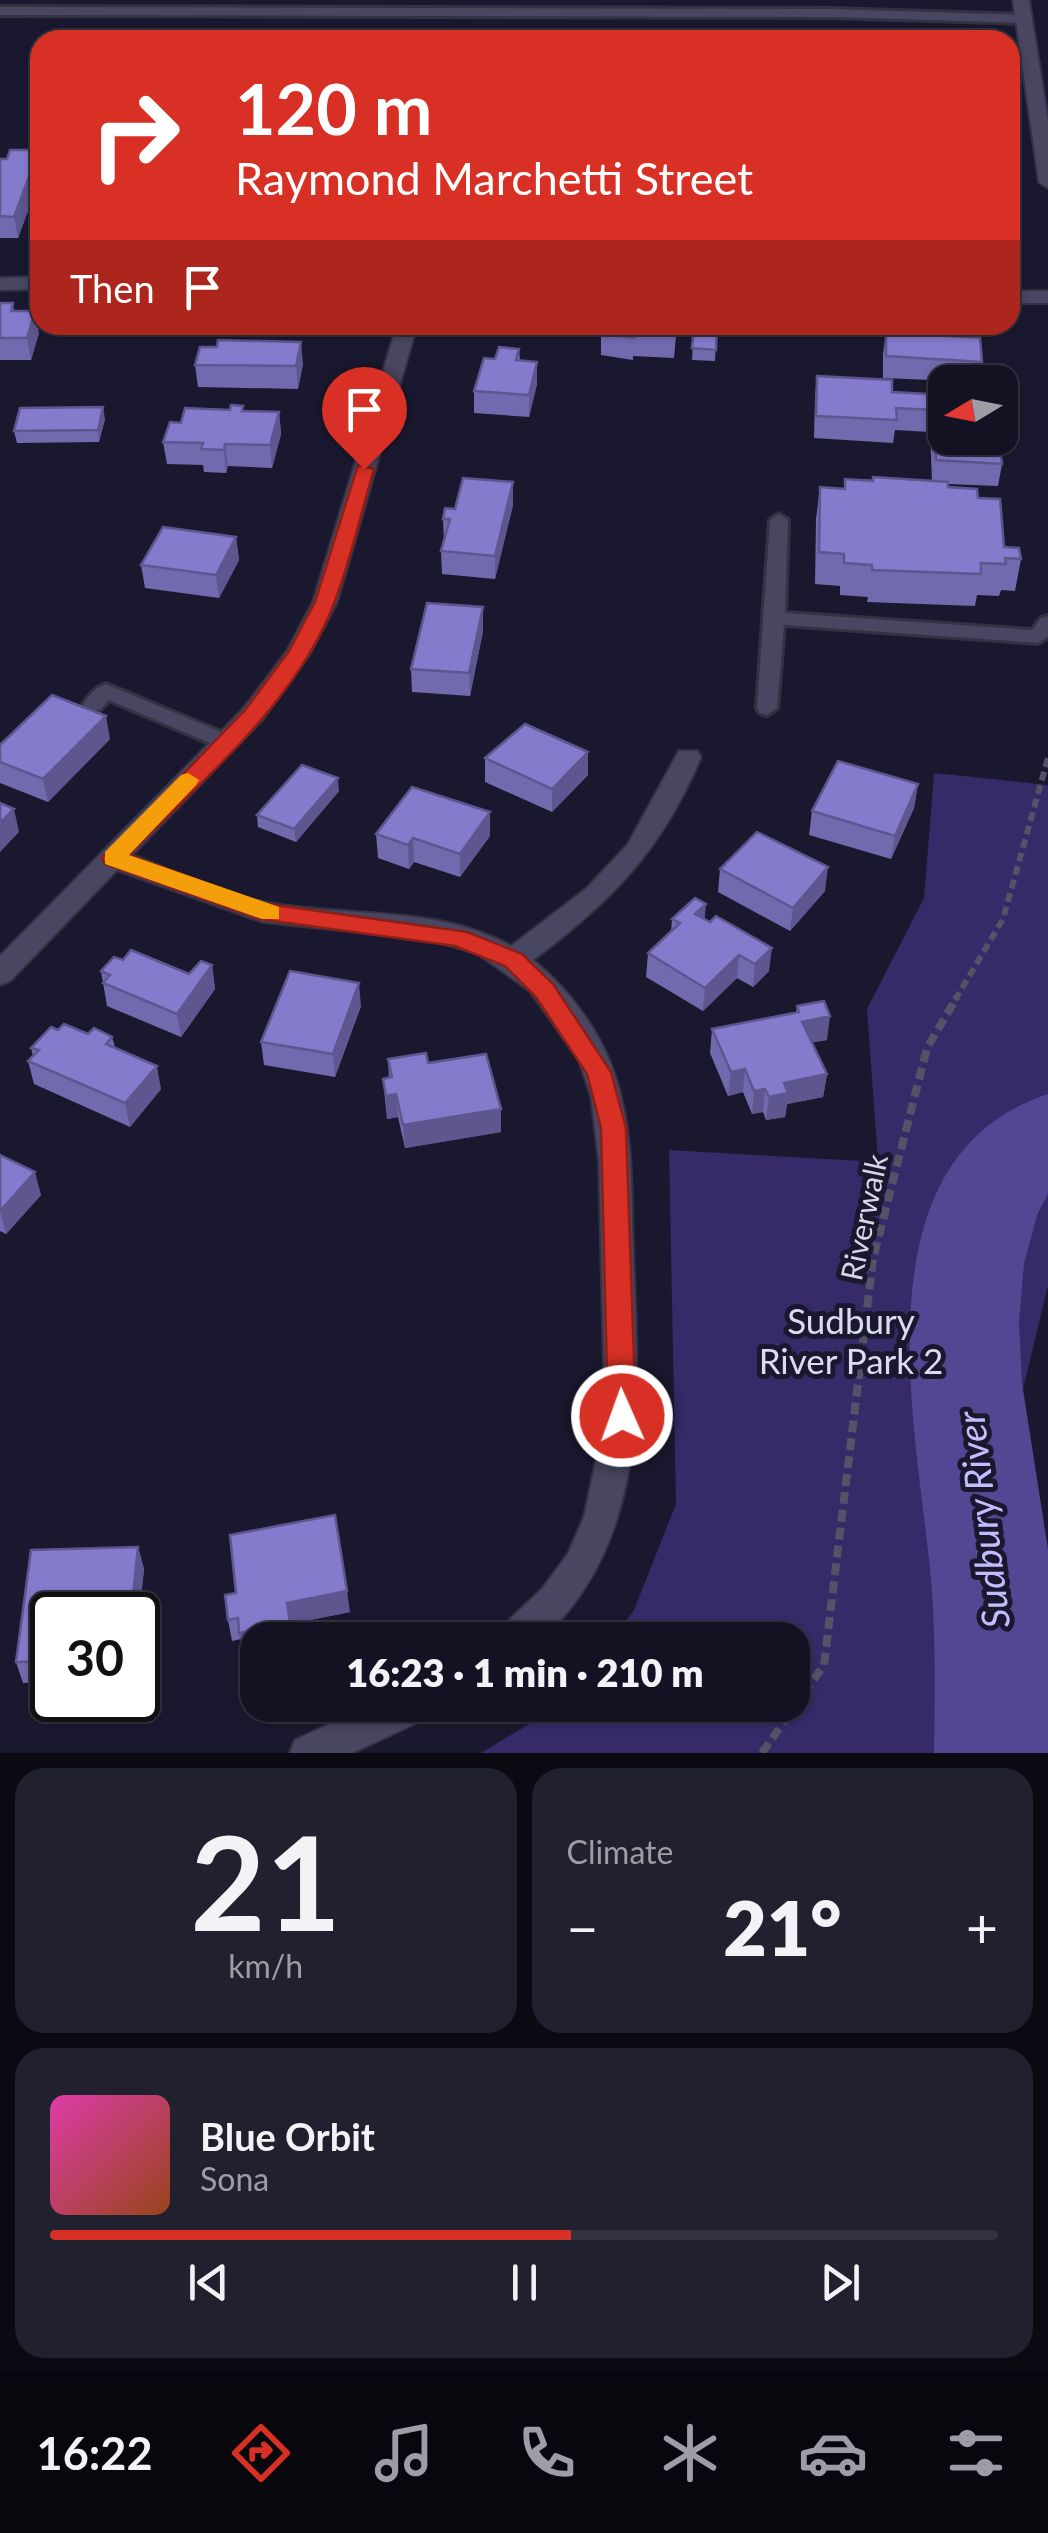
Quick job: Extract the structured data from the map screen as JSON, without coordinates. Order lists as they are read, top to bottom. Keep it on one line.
{"streets":{"path":["Riverwalk"]},"water":["Sudbury River"],"parks":["Sudbury River Park 2"],"north":"left","page":{"turn":["120 m","Raymond Marchetti Street"],"then":"Then","limit":"30","trip":"16:23 · 1 min · 210 m","tile":[["21","km/h"],"Climate"],"heat":["−","21°","+"],"song":["Blue Orbit","Sona"],"tabs":"16:22"}}
